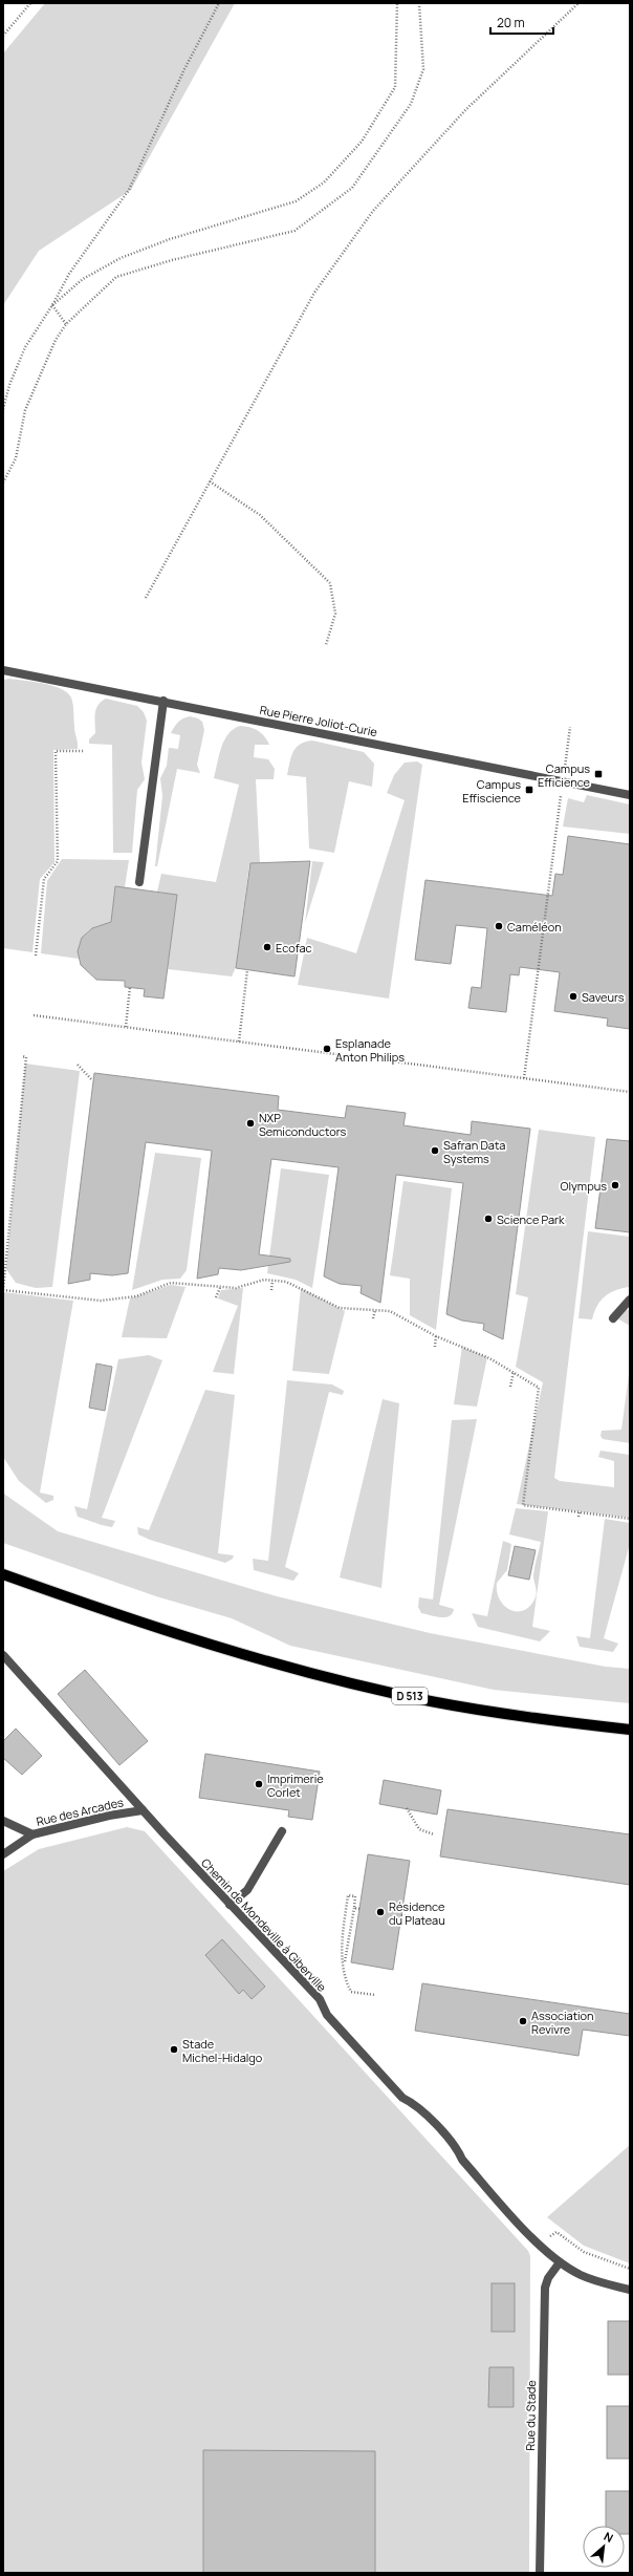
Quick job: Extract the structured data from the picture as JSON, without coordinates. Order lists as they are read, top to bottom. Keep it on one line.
{"streets":{"main road":["D 513"],"street":["Rue Pierre Joliot-Curie","Rue des Arcades","Chemin de Mondeville à Giberville","Rue du Stade"]},"crossings":[["Rue des Arcades","Chemin de Mondeville à Giberville"],["Chemin de Mondeville à Giberville","Rue du Stade"]],"places":{"transit":["Campus Efficience","Campus Effiscience"],"other":["Caméléon","Ecofac","Saveurs","Esplanade Anton Philips","NXP Semiconductors","Safran Data Systems","Olympus","Science Park","Imprimerie Corlet","Résidence du Plateau","Association Revivre","Stade Michel-Hidalgo"]},"scale_bar":"20 m","north":"top right"}
